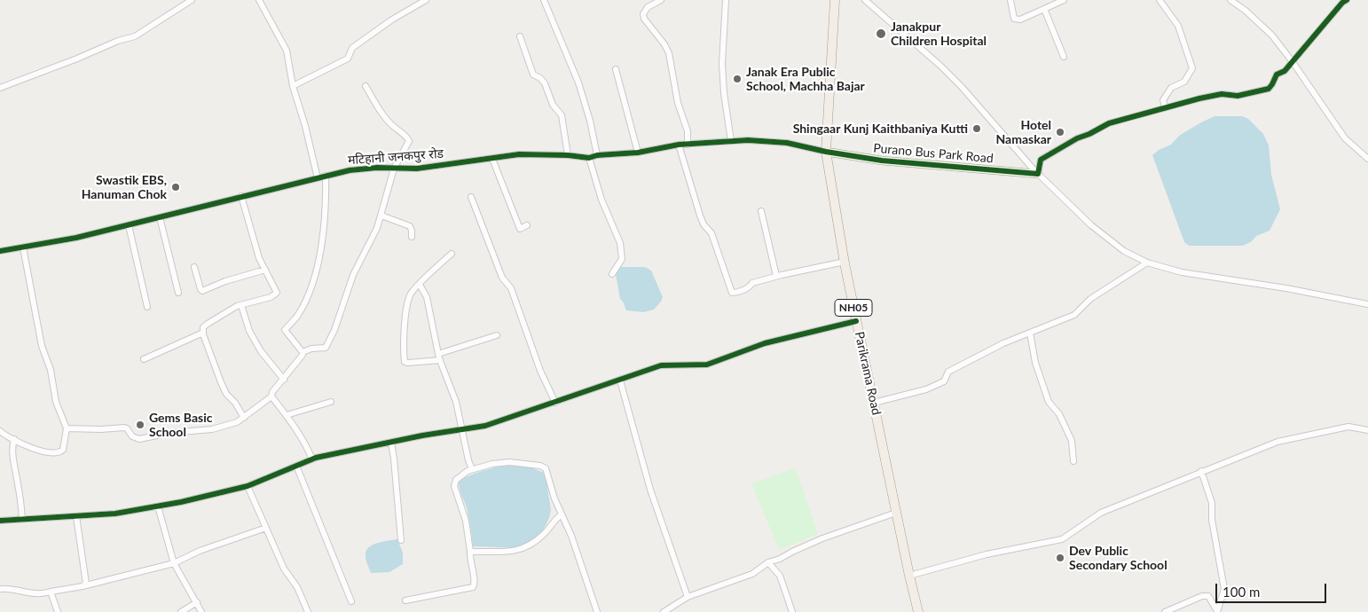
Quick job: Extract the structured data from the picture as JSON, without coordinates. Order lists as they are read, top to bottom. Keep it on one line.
{"streets":{"main road":["NH05","Parikrama Road"],"street":["Purano Bus Park Road","मटिहानी जनकपुर रोड"]},"crossings":[["Purano Bus Park Road","मटिहानी जनकपुर रोड"],["Purano Bus Park Road","Parikrama Road"],["मटिहानी जनकपुर रोड","Parikrama Road"]],"places":["Janakpur Children Hospital","Janak Era Public School, Machha Bajar","Shingaar Kunj Kaithbaniya Kutti","Hotel Namaskar","Swastik EBS, Hanuman Chok","Gems Basic School","Dev Public Secondary School"],"scale_bar":"100 m"}
